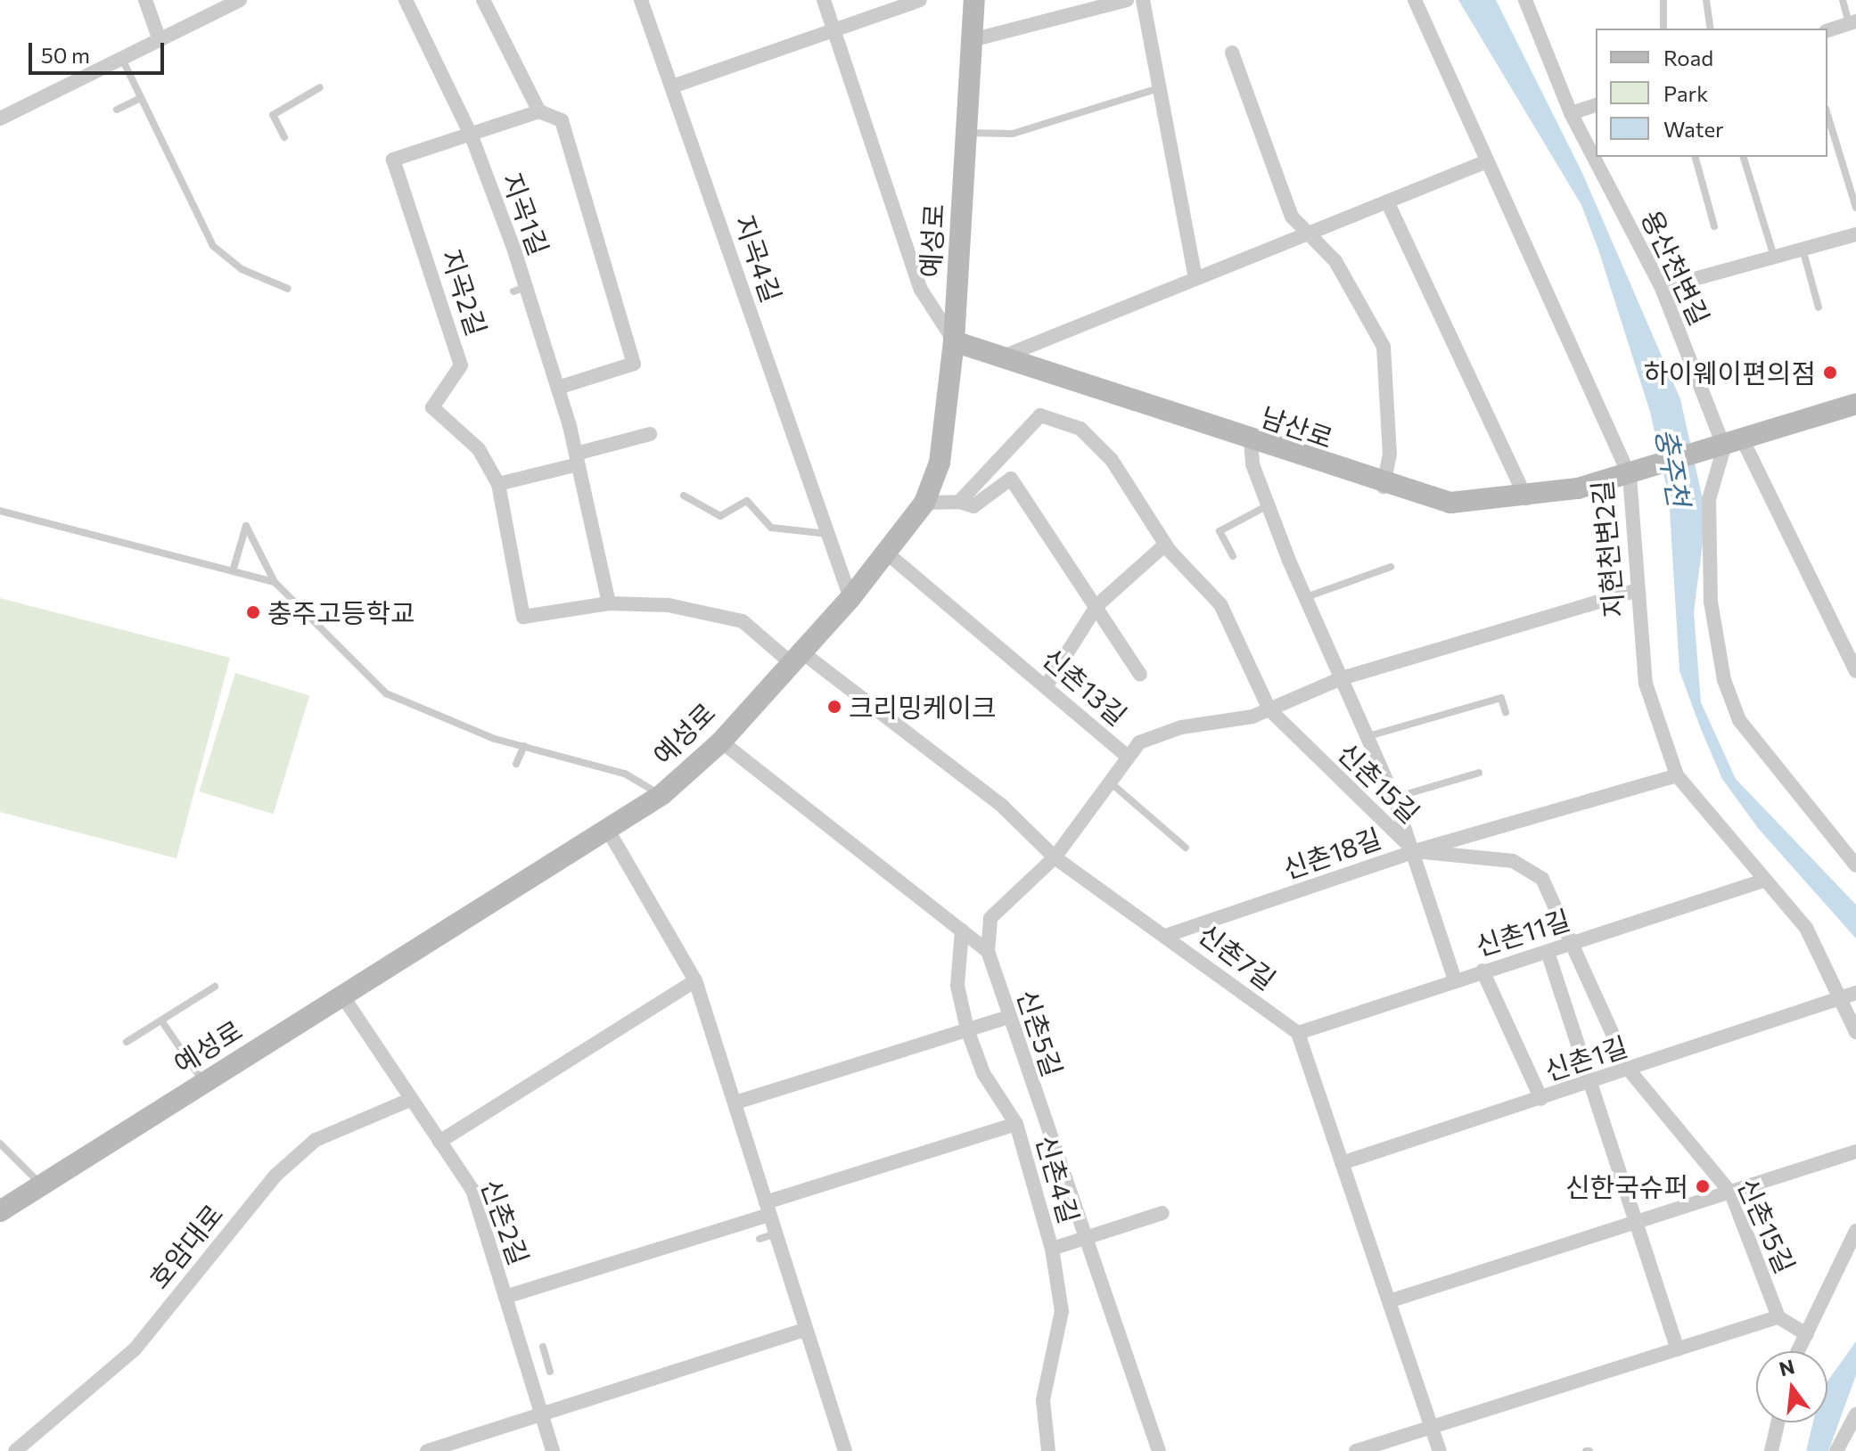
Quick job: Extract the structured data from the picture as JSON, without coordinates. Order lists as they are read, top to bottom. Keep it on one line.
{"streets":{"main road":["예성로","남산로"],"street":["지곡1길","지곡4길","용산천변길","지곡2길","지현천변2길","신촌13길","신촌15길","신촌18길","신촌11길","신촌7길","신촌5길","신촌1길","신촌4길","신촌2길","호암대로"]},"crossings":[["지곡1길","지곡2길"],["예성로","지곡4길"],["예성로","남산로"],["예성로","신촌13길"],["예성로","신촌7길"],["예성로","신촌2길"],["용산천변길","남산로"],["남산로","지현천변2길"],["지현천변2길","신촌18길"],["지현천변2길","신촌11길"],["지현천변2길","신촌1길"],["신촌13길","신촌7길"],["신촌13길","신촌5길"],["신촌15길","신촌18길"],["신촌15길","신촌11길"],["신촌15길","신촌1길"],["신촌18길","신촌7길"],["신촌11길","신촌7길"],["신촌2길","호암대로"]],"water":["충주천"],"places":["하이웨이편의점","충주고등학교","크리밍케이크","신한국슈퍼"],"legend":["Road","Park","Water"],"scale_bar":"50 m","north":"top"}
